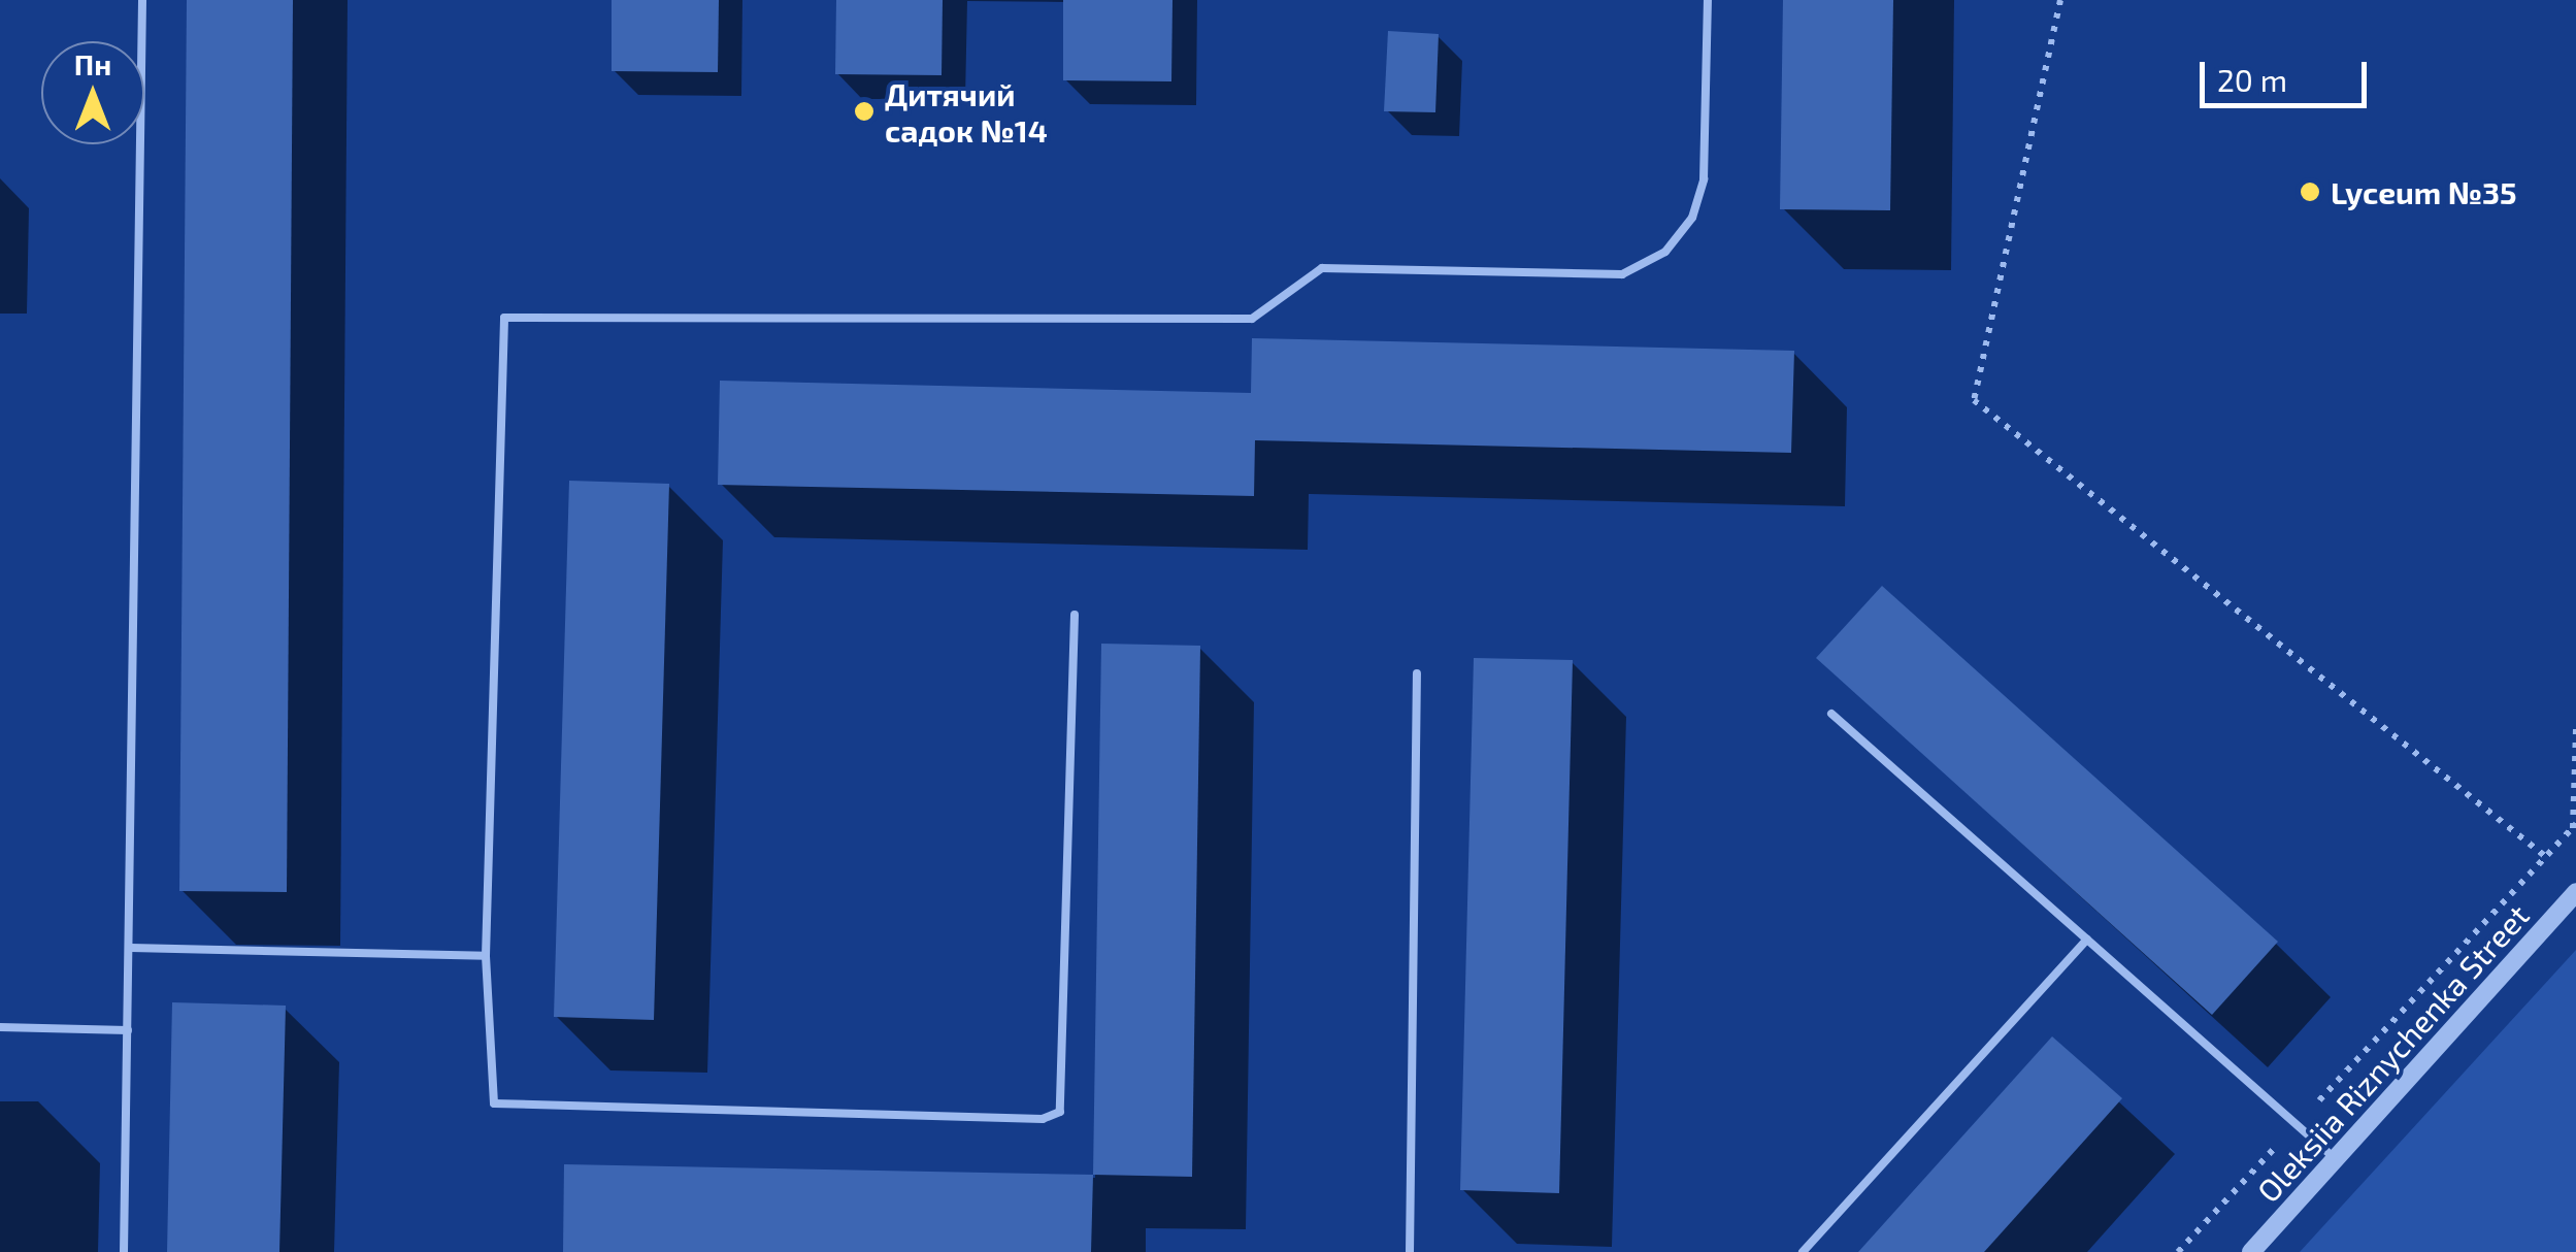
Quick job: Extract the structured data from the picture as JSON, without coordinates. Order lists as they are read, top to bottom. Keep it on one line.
{"streets":{"street":["Oleksiia Riznychenka Street"]},"places":["Дитячий садок №14","Lyceum №35"],"scale_bar":"20 m","north":"top"}
